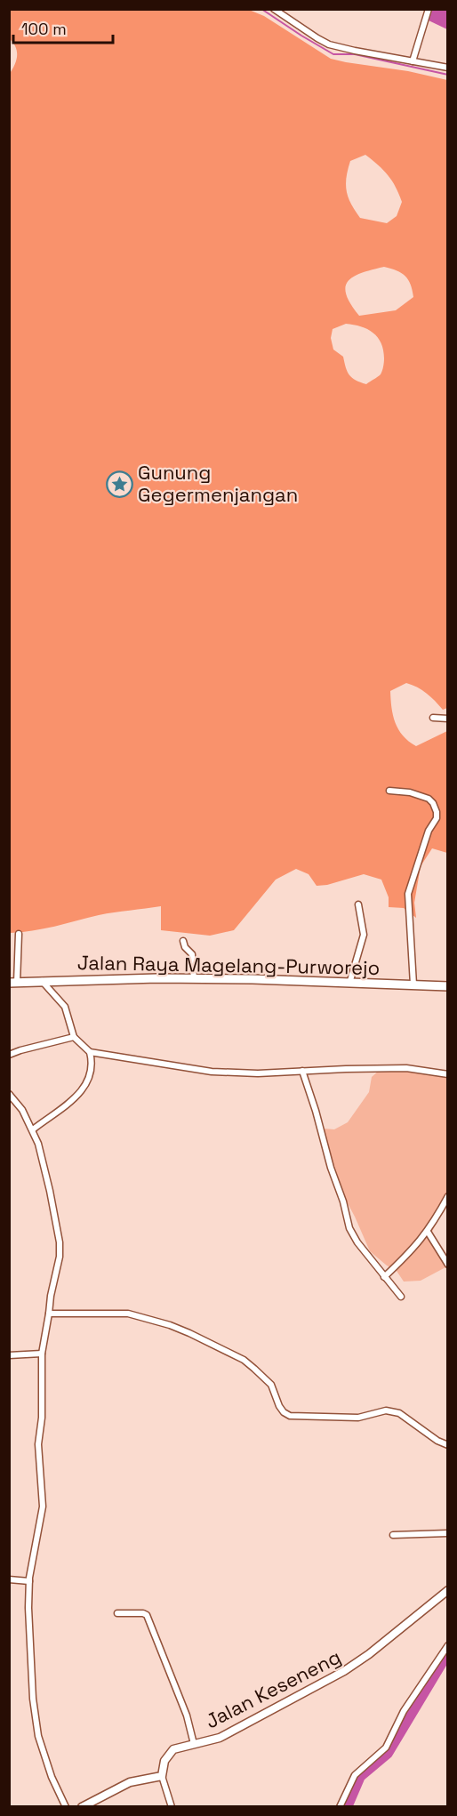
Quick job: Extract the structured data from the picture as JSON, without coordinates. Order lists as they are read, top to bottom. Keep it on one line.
{"streets":{"main road":["Jalan Raya Magelang-Purworejo"],"street":["Jalan Keseneng"]},"places":{"place":["Gunung Gegermenjangan"]},"scale_bar":"100 m"}
